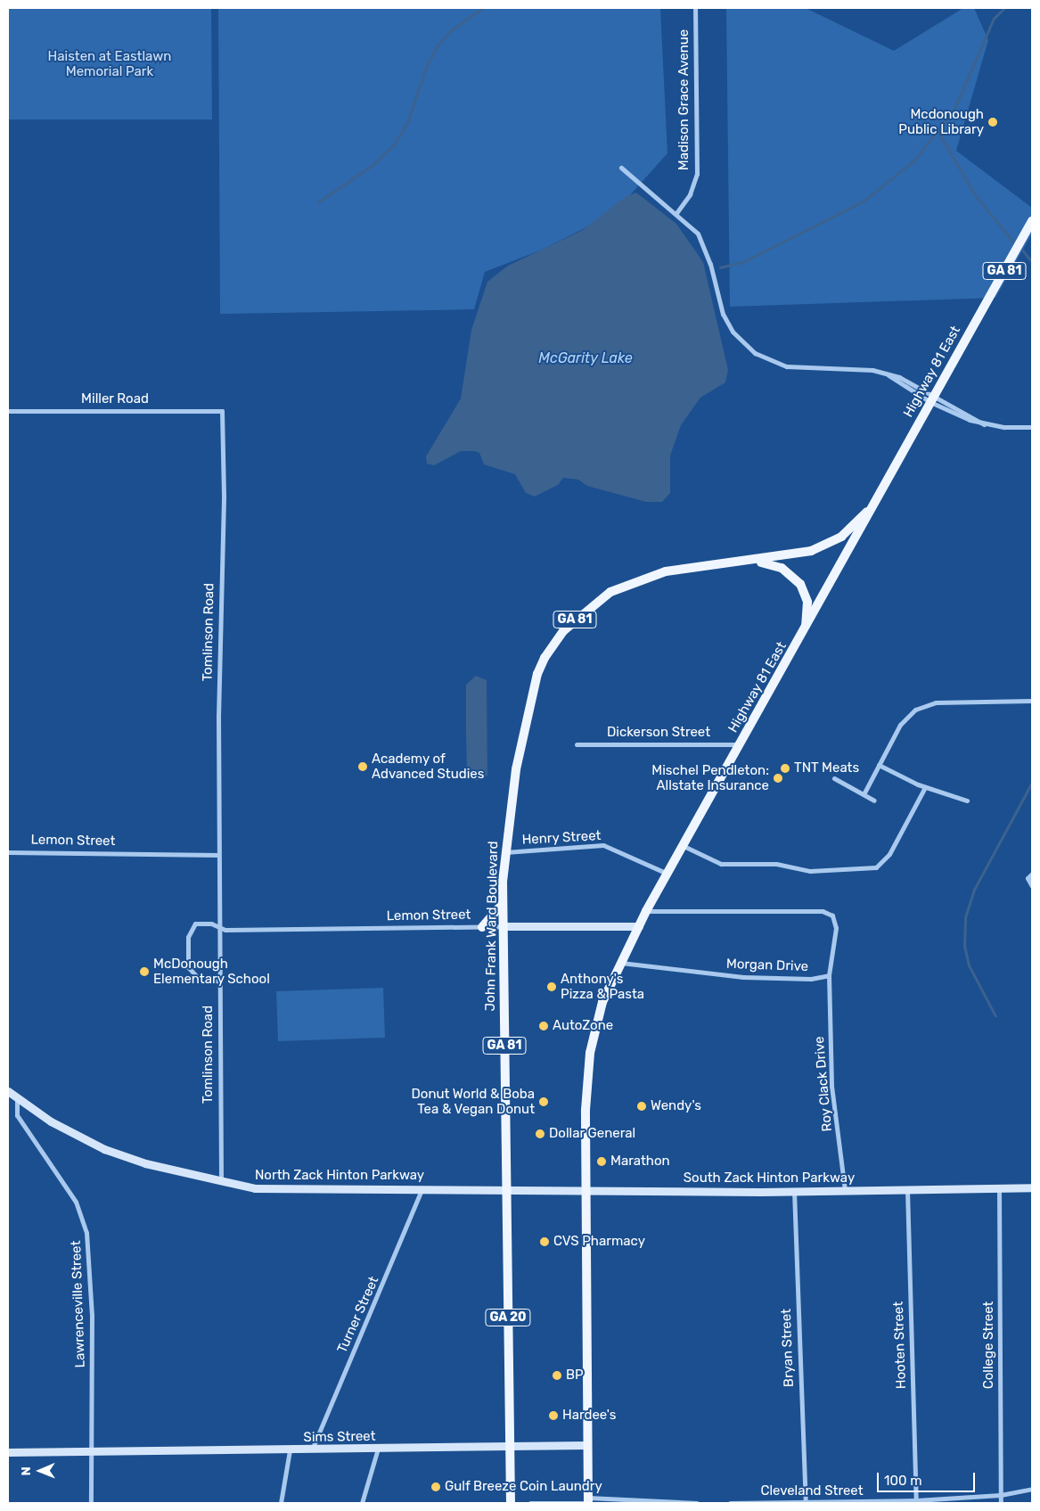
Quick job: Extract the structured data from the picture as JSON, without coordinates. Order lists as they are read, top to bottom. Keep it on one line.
{"streets":{"main road":["GA 81","Highway 81 East","Lemon Street","John Frank Ward Boulevard","North Zack Hinton Parkway","South Zack Hinton Parkway","GA 20","Sims Street"],"street":["Madison Grace Avenue","Miller Road","Tomlinson Road","Dickerson Street","Henry Street","Morgan Drive","Roy Clack Drive","Lawrenceville Street","Turner Street","Hooten Street","College Street","Bryan Street","Cleveland Street"]},"crossings":[["Highway 81 East","Dickerson Street"],["Highway 81 East","Henry Street"],["Highway 81 East","Lemon Street"],["Highway 81 East","John Frank Ward Boulevard"],["Highway 81 East","Morgan Drive"],["Highway 81 East","South Zack Hinton Parkway"],["Highway 81 East","Sims Street"],["Miller Road","Tomlinson Road"],["Tomlinson Road","Lemon Street"],["Tomlinson Road","North Zack Hinton Parkway"],["Henry Street","John Frank Ward Boulevard"],["Lemon Street","John Frank Ward Boulevard"],["John Frank Ward Boulevard","North Zack Hinton Parkway"],["John Frank Ward Boulevard","South Zack Hinton Parkway"],["John Frank Ward Boulevard","Sims Street"],["Morgan Drive","Roy Clack Drive"],["Roy Clack Drive","South Zack Hinton Parkway"],["North Zack Hinton Parkway","South Zack Hinton Parkway"],["North Zack Hinton Parkway","Lawrenceville Street"],["North Zack Hinton Parkway","Turner Street"],["South Zack Hinton Parkway","Hooten Street"],["South Zack Hinton Parkway","College Street"],["South Zack Hinton Parkway","Bryan Street"],["Lawrenceville Street","Sims Street"],["Turner Street","Sims Street"],["Hooten Street","Cleveland Street"],["College Street","Cleveland Street"],["Bryan Street","Cleveland Street"]],"water":["McGarity Lake"],"parks":["Haisten at Eastlawn Memorial Park"],"places":["Mcdonough Public Library","Academy of Advanced Studies","TNT Meats","Mischel Pendleton: Allstate Insurance","McDonough Elementary School","Anthony's Pizza & Pasta","AutoZone","Donut World & Boba Tea & Vegan Donut","Wendy's","Dollar General","Marathon","CVS Pharmacy","BP","Hardee's","Gulf Breeze Coin Laundry"],"scale_bar":"100 m","north":"left"}
